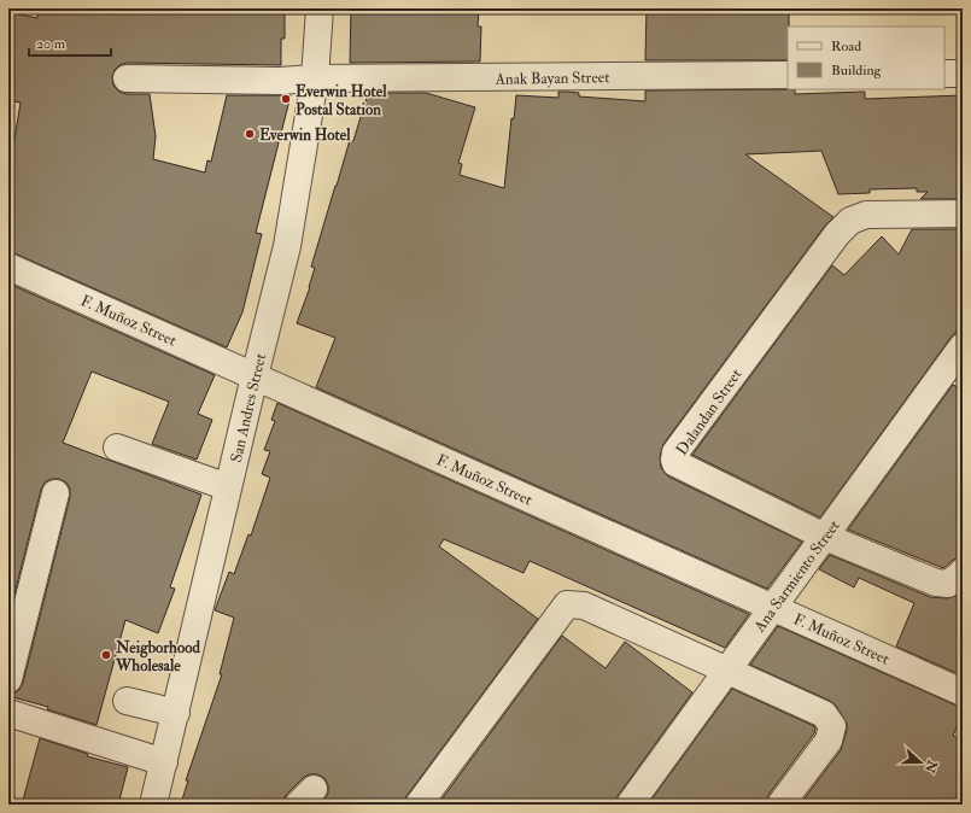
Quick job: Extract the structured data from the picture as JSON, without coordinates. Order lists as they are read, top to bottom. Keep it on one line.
{"streets":{"street":["Anak Bayan Street","F. Muñoz Street","San Andres Street","Dalandan Street","Ana Sarmiento Street"]},"crossings":[["Anak Bayan Street","San Andres Street"],["F. Muñoz Street","San Andres Street"],["F. Muñoz Street","Ana Sarmiento Street"],["Dalandan Street","Ana Sarmiento Street"]],"places":["Everwin Hotel Postal Station","Everwin Hotel","Neigborhood Wholesale"],"legend":["Road","Building"],"scale_bar":"20 m","north":"right"}
